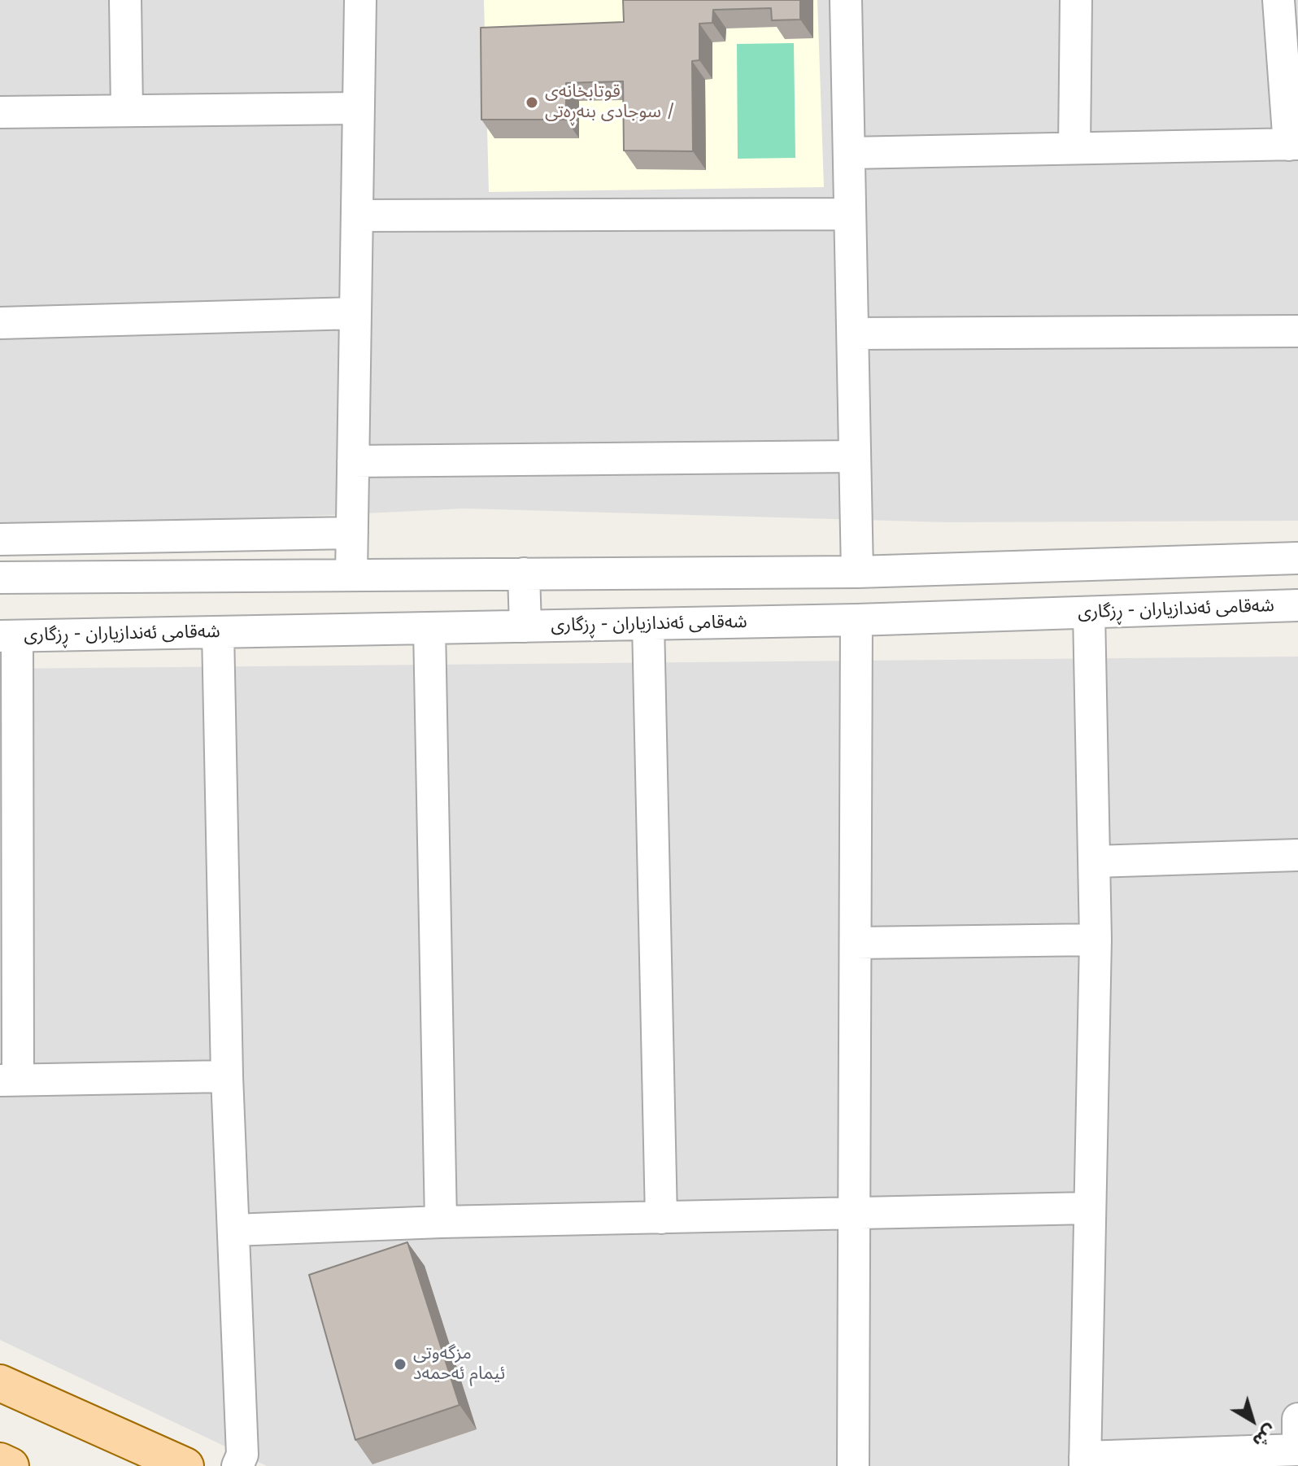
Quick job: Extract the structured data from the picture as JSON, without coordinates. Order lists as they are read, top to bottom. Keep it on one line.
{"streets":{"street":["شەقامی ئەندازیاران - ڕزگاری"]},"places":["قوتابخانەی سوجادی بنەڕەتی /","مزگەوتی ئیمام ئەحمەد"],"north":"bottom right"}
